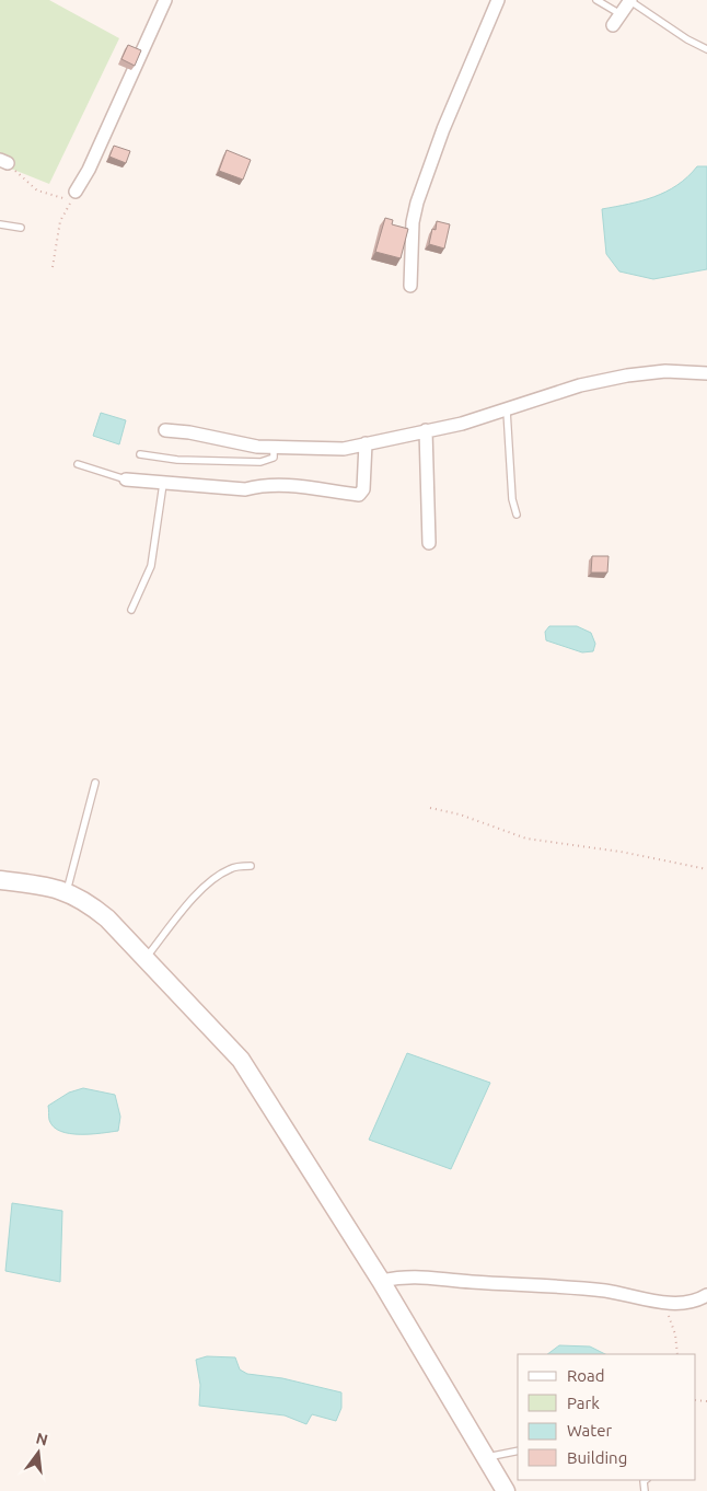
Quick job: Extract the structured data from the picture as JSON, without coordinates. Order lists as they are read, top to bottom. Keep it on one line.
{"legend":["Road","Park","Water","Building"],"north":"top"}
